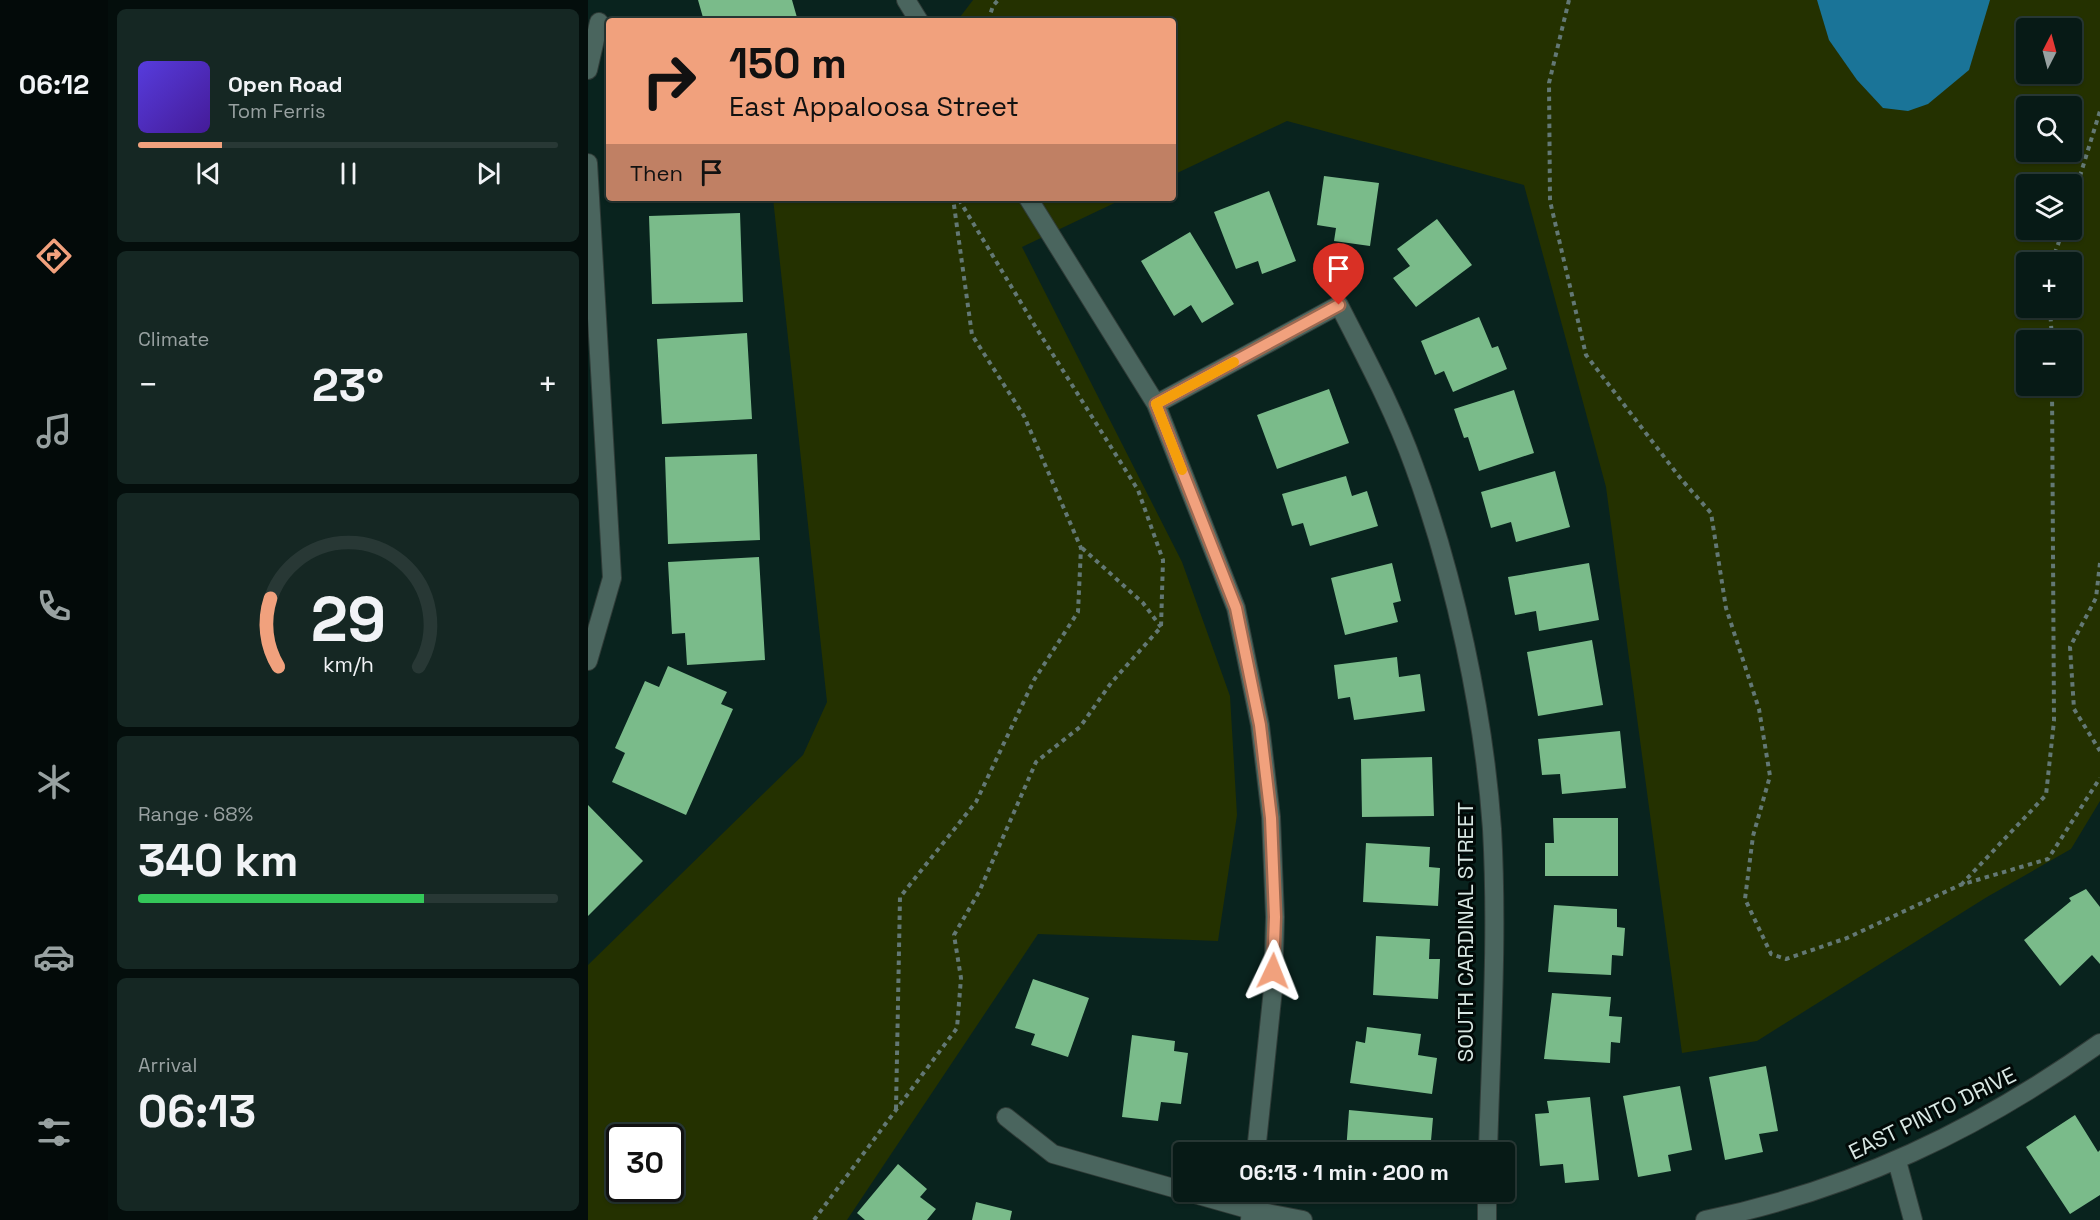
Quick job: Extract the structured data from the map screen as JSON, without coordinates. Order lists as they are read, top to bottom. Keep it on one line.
{"streets":{"street":["SOUTH CARDINAL STREET","EAST PINTO DRIVE"]},"north":"top","page":{"tabs":"06:12","map_buttons":["+","−"],"turn":["150 m","East Appaloosa Street"],"song":["Open Road","Tom Ferris"],"then":"Then","tile":["Climate",["Range · 68%","340 km"],["Arrival","06:13"]],"heat":["−","23°","+"],"limit":"30","trip":"06:13 · 1 min · 200 m","gauge":["29","km/h"]}}
